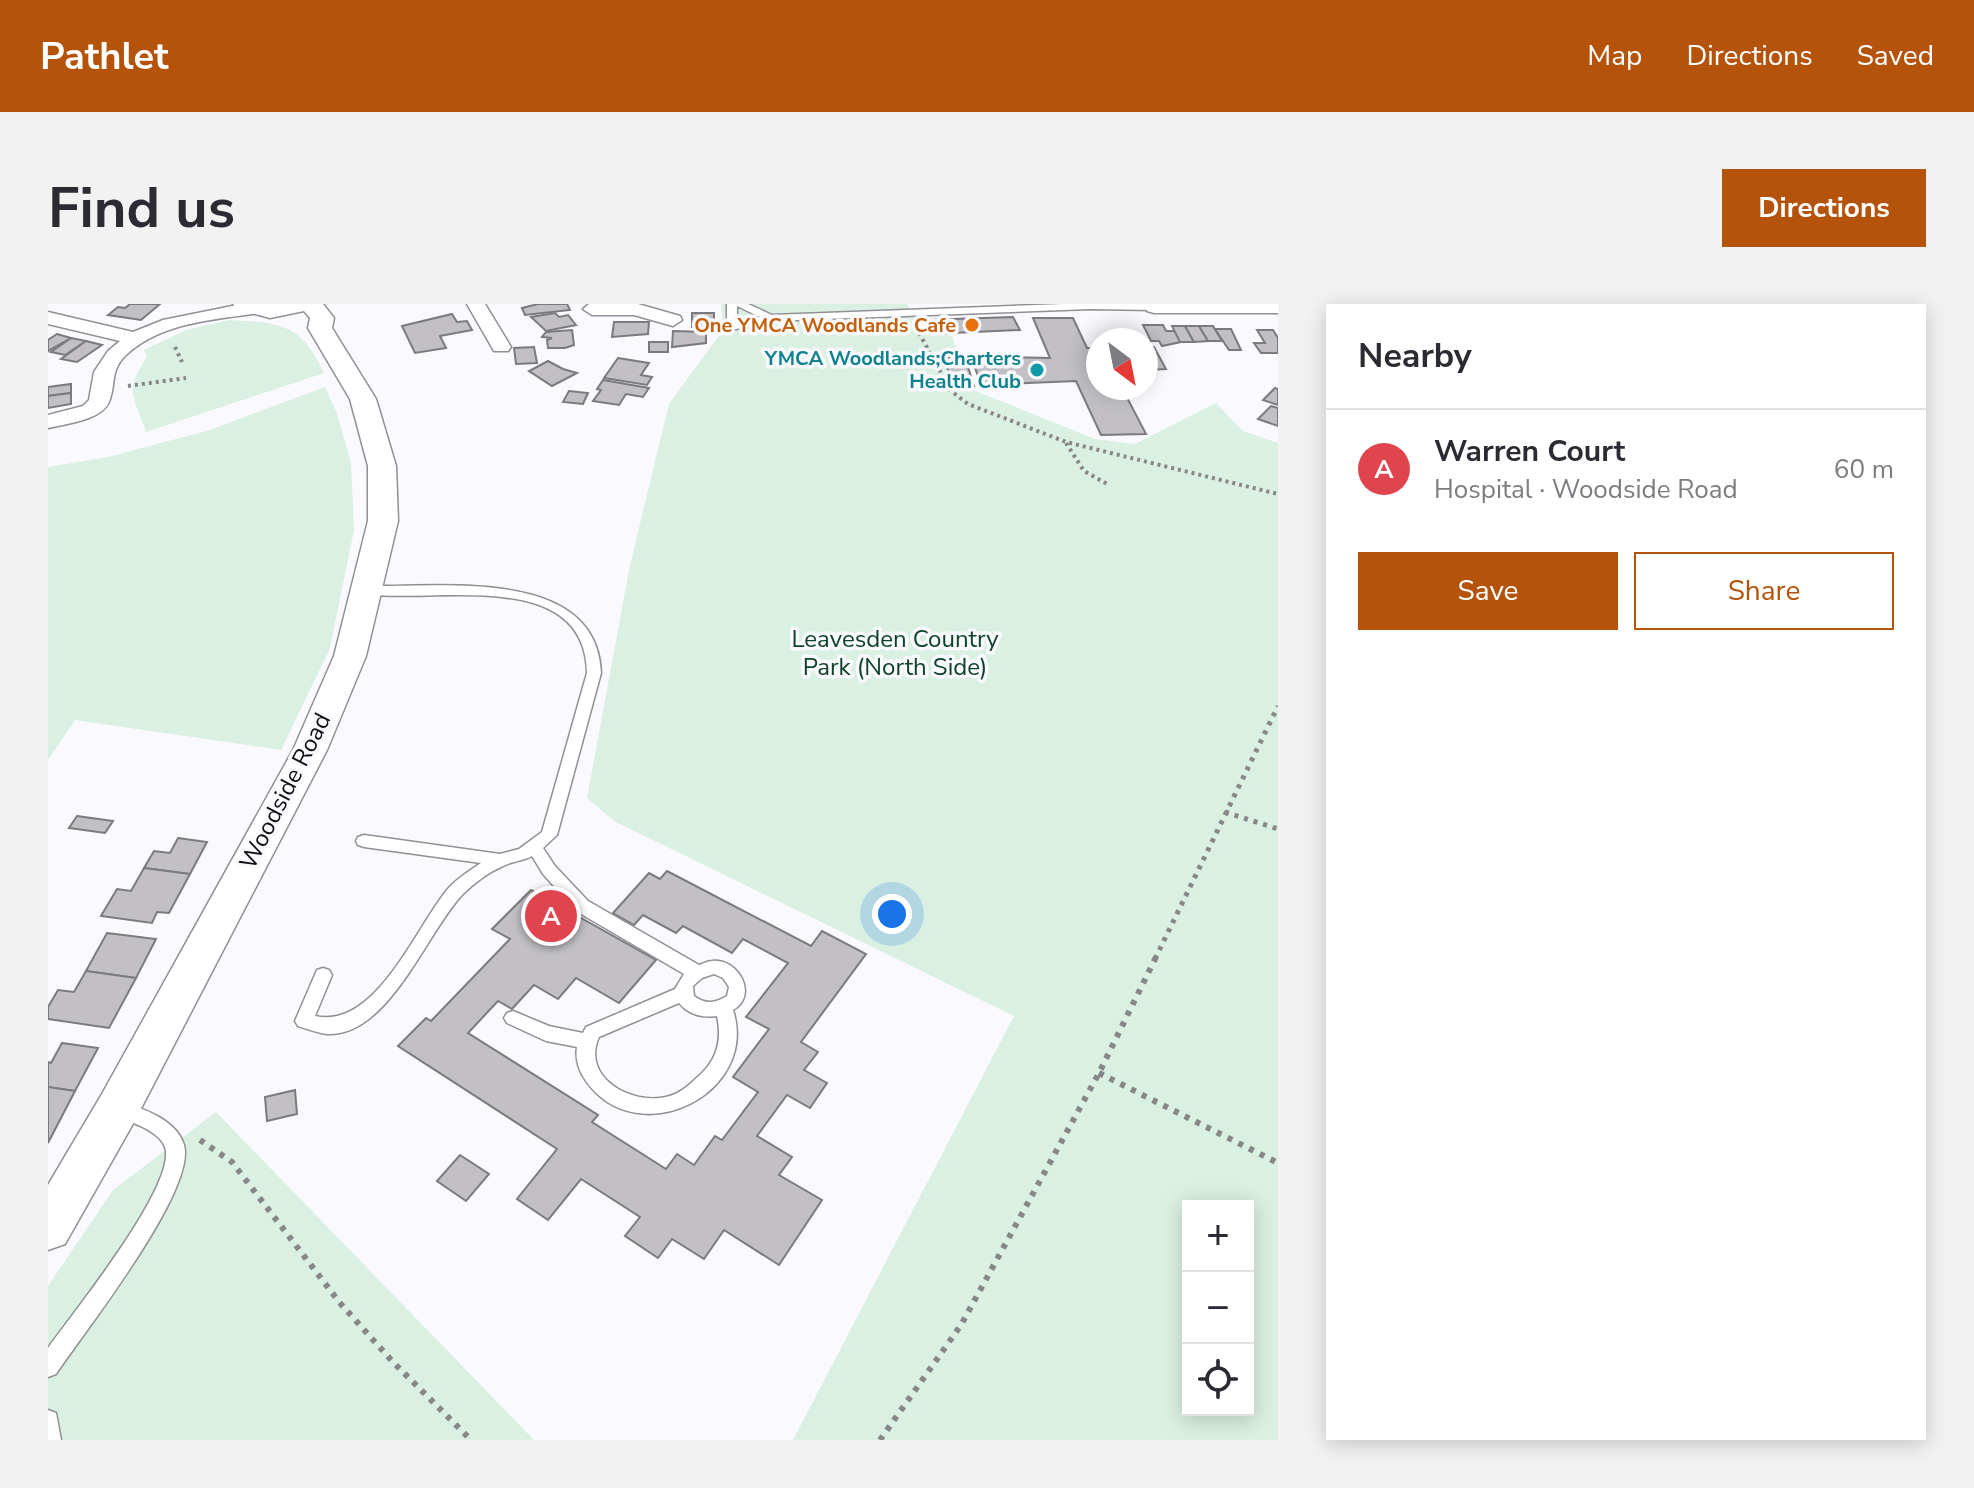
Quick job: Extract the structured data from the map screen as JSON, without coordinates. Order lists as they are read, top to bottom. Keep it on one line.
{"streets":{"street":["Woodside Road"]},"parks":["Leavesden Country Park (North Side)"],"places":["One YMCA Woodlands Cafe","YMCA Woodlands;Charters Health Club"],"north":"bottom right","page":{"header":"Pathlet","nav":["Map","Directions","Saved"],"buttons":["Directions",["Save","Share"]],"title":"Find us","heading":"Nearby","list":[{"mark":"A","name":"Warren Court","note":"Hospital · Woodside Road","value":"60 m"}],"pins":"A","map_buttons":["+","−"]}}
